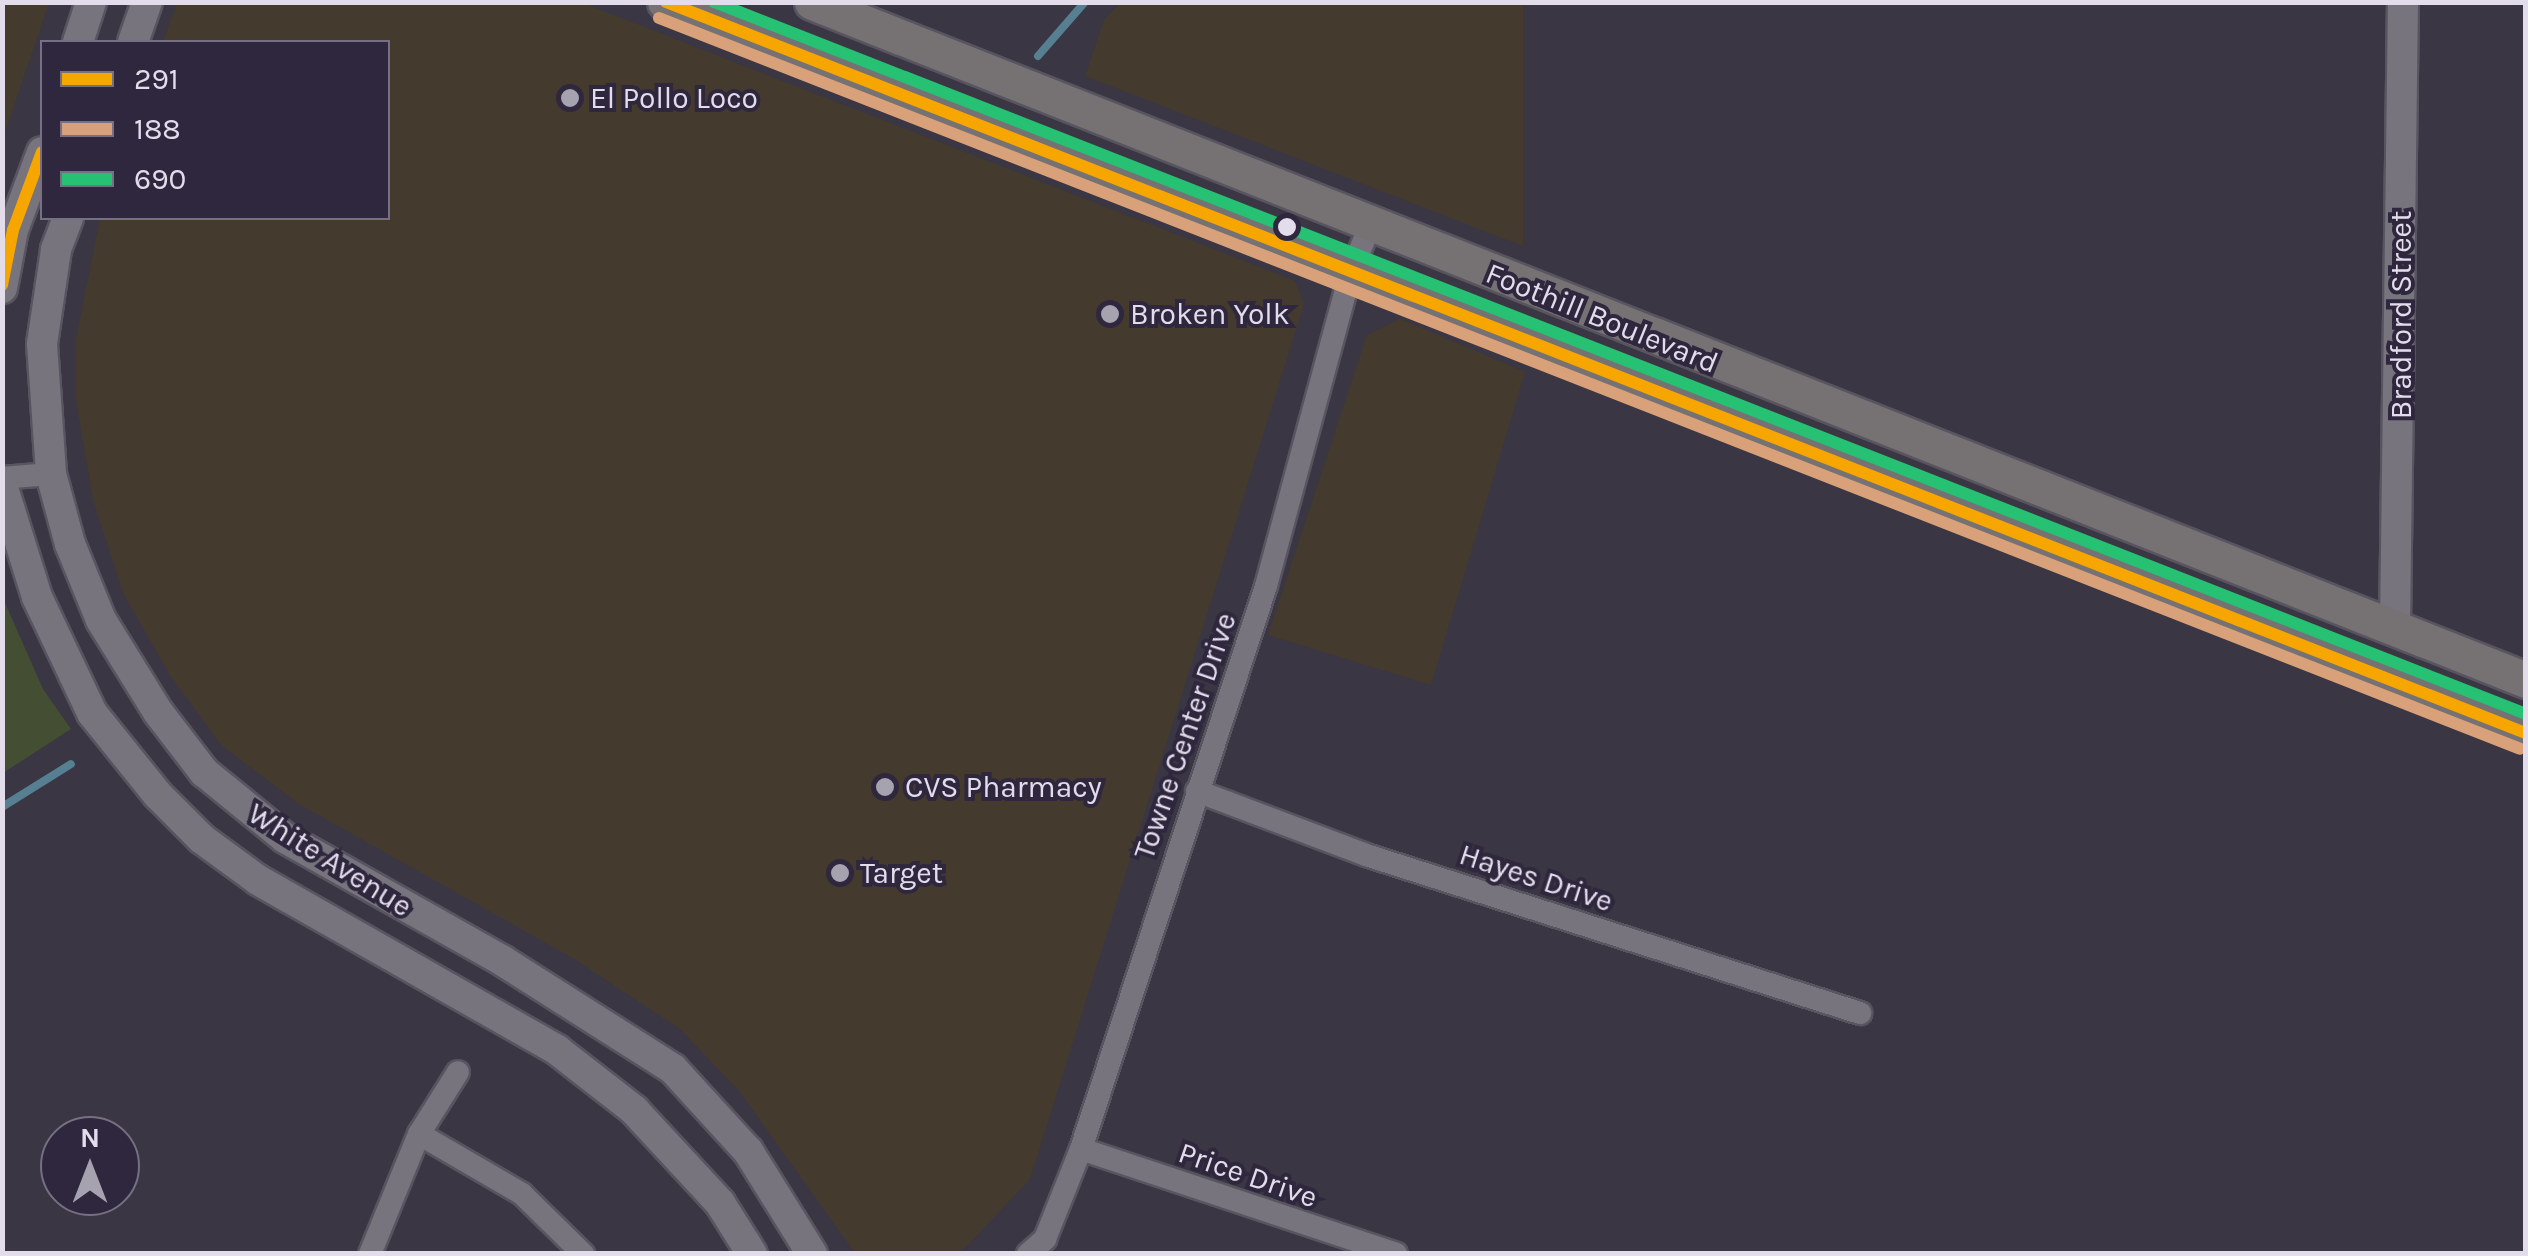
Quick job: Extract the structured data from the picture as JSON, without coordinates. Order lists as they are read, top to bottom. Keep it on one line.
{"streets":{"main road":["Bradford Street","Foothill Boulevard","White Avenue"],"street":["Towne Center Drive","Hayes Drive","Price Drive"]},"crossings":[["Bradford Street","Foothill Boulevard"],["Foothill Boulevard","Towne Center Drive"],["Towne Center Drive","Hayes Drive"],["Towne Center Drive","Price Drive"]],"places":["El Pollo Loco","Broken Yolk","CVS Pharmacy","Target"],"lines":["transit line 291","transit line 690","transit line 188"],"legend":["291","188","690"],"north":"top"}
